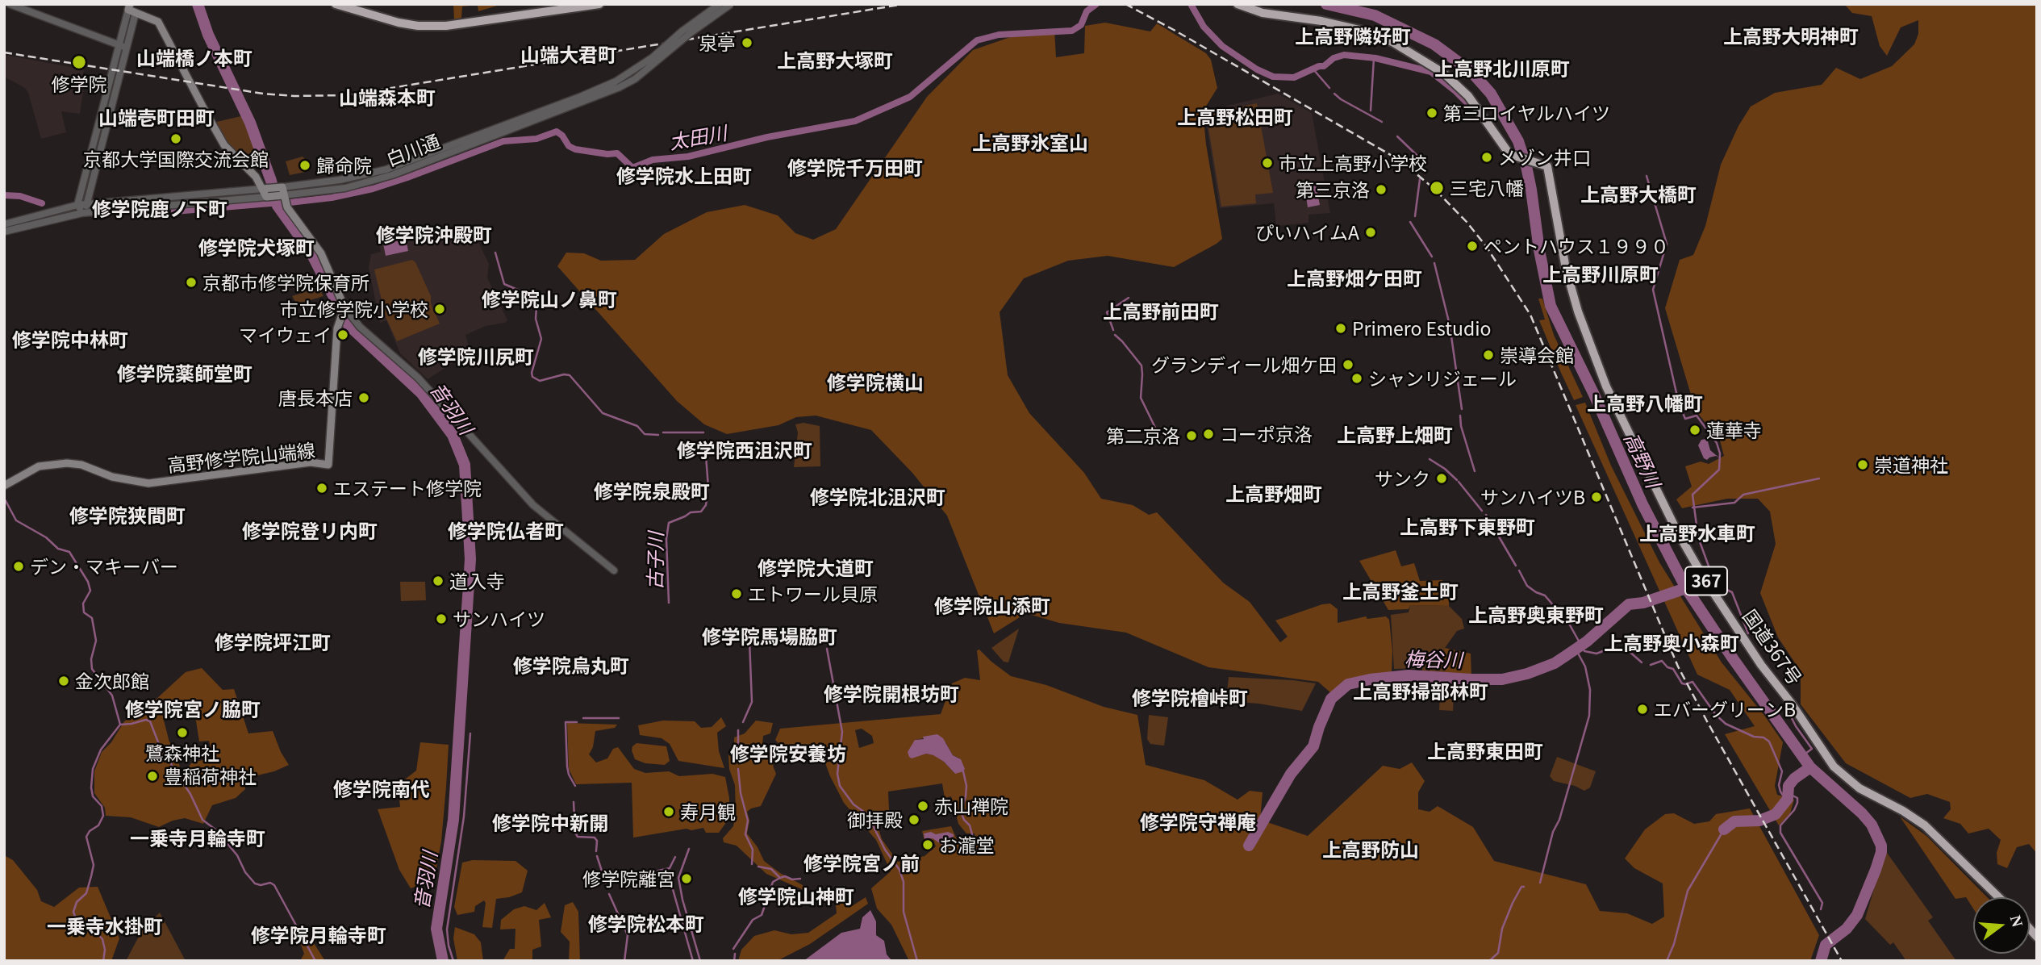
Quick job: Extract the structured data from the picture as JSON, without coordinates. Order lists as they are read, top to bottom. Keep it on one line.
{"streets":{"highway":["367","国道367号"],"main road":["白川通","高野修学院山端線"]},"districts":["上高野隣好町","上高野大明神町","山端大君町","山端橋ノ本町","上高野大塚町","上高野北川原町","山端森本町","上高野松田町","山端壱町田町","上高野氷室山","修学院千万田町","修学院水上田町","上高野大橋町","修学院鹿ノ下町","修学院沖殿町","修学院犬塚町","上高野川原町","上高野畑ケ田町","修学院山ノ鼻町","上高野前田町","修学院中林町","修学院川尻町","修学院薬師堂町","修学院横山","上高野八幡町","上高野上畑町","修学院西沮沢町","修学院泉殿町","上高野畑町","修学院北沮沢町","修学院狭間町","上高野下東野町","修学院登リ内町","修学院仏者町","上高野水車町","修学院大道町","上高野釜土町","修学院山添町","上高野奥東野町","修学院馬場脇町","修学院坪江町","上高野奥小森町","修学院烏丸町","上高野掃部林町","修学院開根坊町","修学院檜峠町","修学院宮ノ脇町","上高野東田町","修学院安養坊","修学院南代","修学院守禅庵","修学院中新開","一乗寺月輪寺町","上高野防山","修学院宮ノ前","修学院山神町","修学院松本町","一乗寺水掛町","修学院月輪寺町"],"water":["太田川","音羽川","高野川","古子川","梅谷川"],"places":["泉亭","修学院","第三ロイヤルハイツ","京都大学国際交流会館","メゾン井口","市立上高野小学校","歸命院","三宅八幡","第三京洛","ぴいハイムA","ペントハウス１９９０","京都市修学院保育所","市立修学院小学校","Primero Estudio","マイウェイ","崇導会館","グランディール畑ケ田","シャンリジェール","唐長本店","蓮華寺","コーポ京洛","第二京洛","崇道神社","サンク","エステート修学院","サンハイツB","デン・マキーバー","道入寺","エトワール貝原","サンハイツ","金次郎館","エバーグリーンB","鷺森神社","豊稲荷神社","赤山禅院","寿月観","御拝殿","お瀧堂","修学院離宮"],"north":"right"}
